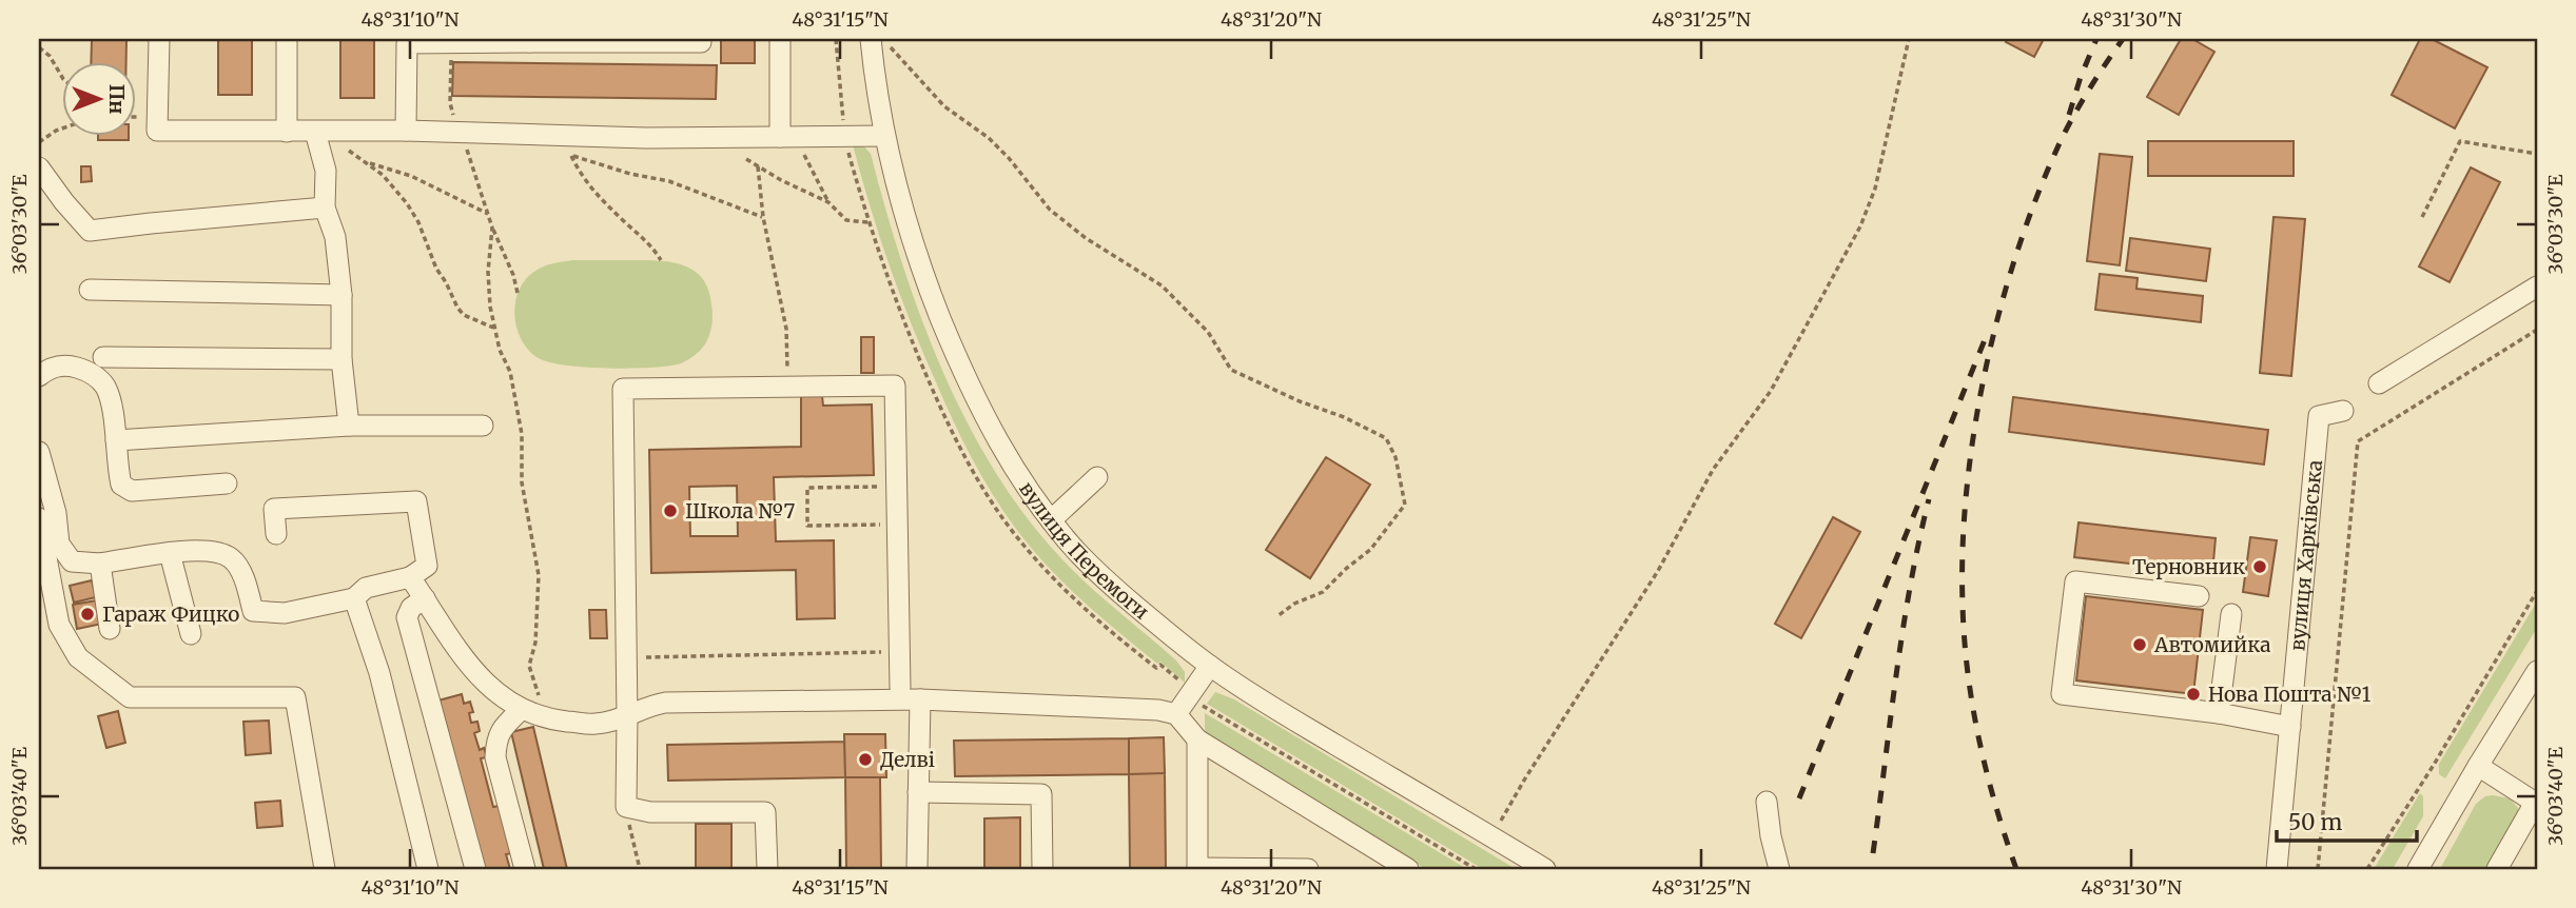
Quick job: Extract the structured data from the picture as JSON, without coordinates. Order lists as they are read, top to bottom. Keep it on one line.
{"streets":{"street":["вулиця Перемоги","вулиця Харківська"]},"places":["Школа №7","Терновник","Гараж Фицко","Автомийка","Нова Пошта №1","Делві"],"scale_bar":"50 m","north":"right","coordinates":["48°31'10\"N","48°31'15\"N","48°31'20\"N","48°31'25\"N","48°31'30\"N","36°03'30\"E","36°03'40\"E"]}
